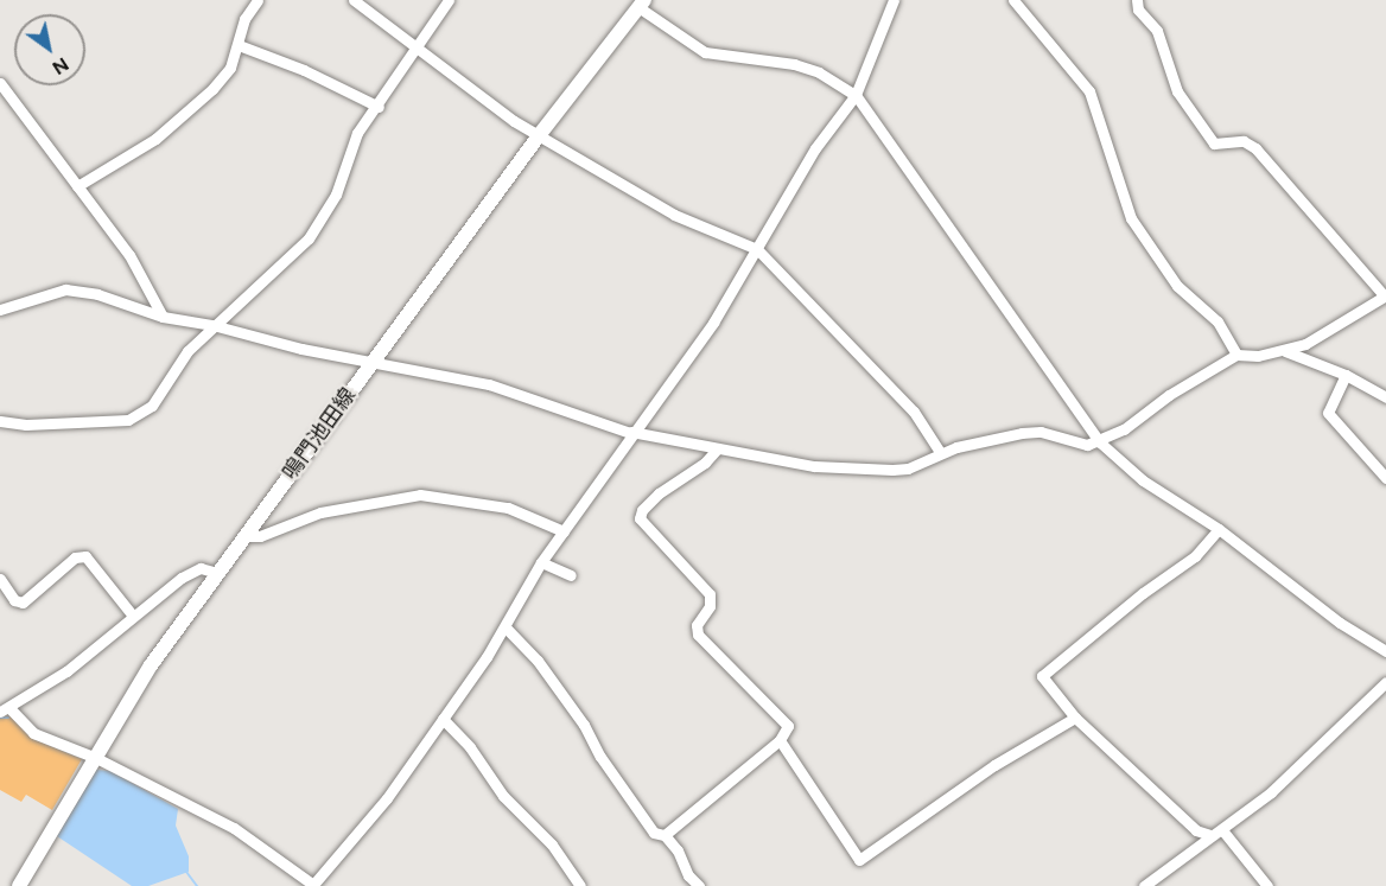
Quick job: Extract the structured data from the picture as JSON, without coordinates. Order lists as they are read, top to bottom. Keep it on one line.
{"streets":{"main road":["鳴門池田線"]},"north":"bottom right"}
